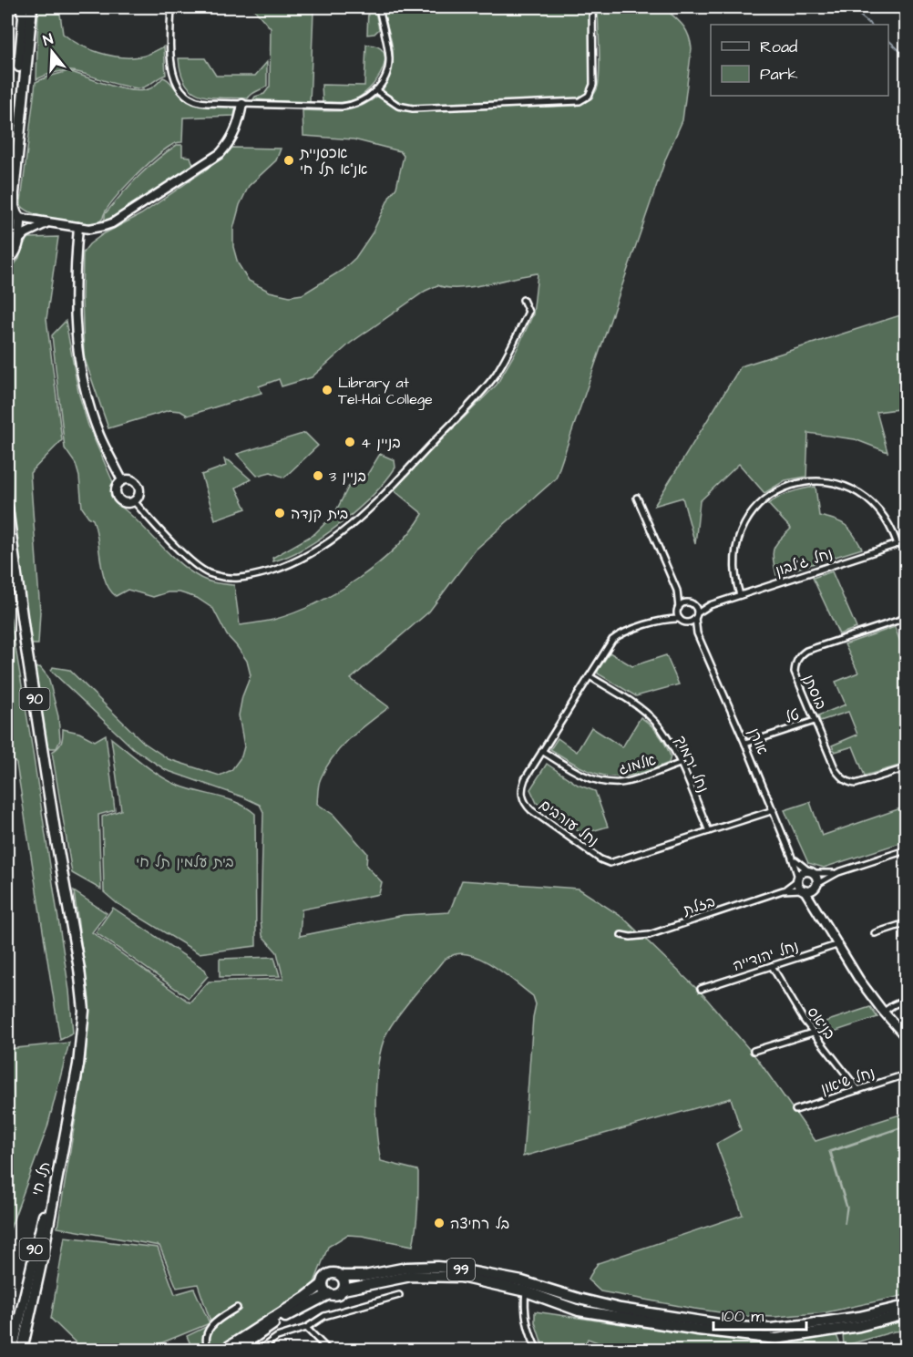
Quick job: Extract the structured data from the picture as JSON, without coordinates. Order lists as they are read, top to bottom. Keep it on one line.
{"streets":{"highway":["90","תל חי","99"],"street":["נחל ג'לבון","בוסתן","טל","אורן","אלמוג","נחל ירמוך","נחל עורבים","בזלת","נחל יהודייה","בניאס","נחל שיאון"]},"crossings":[["נחל ג'לבון","אורן"],["נחל ג'לבון","נחל עורבים"],["בוסתן","טל"],["90","תל חי"],["טל","אורן"],["אורן","נחל עורבים"],["אורן","בזלת"],["אלמוג","נחל ירמוך"],["אלמוג","נחל עורבים"],["נחל ירמוך","נחל עורבים"],["נחל יהודייה","בניאס"],["בניאס","נחל שיאון"]],"parks":["בית עלמין תל חי"],"places":["אכסניית אנ\"א תל חי","Library at Tel-Hai College","בניין 4","בניין 3","בית קנדה","בל רחיצה"],"legend":["Road","Park"],"scale_bar":"100 m","north":"top"}
